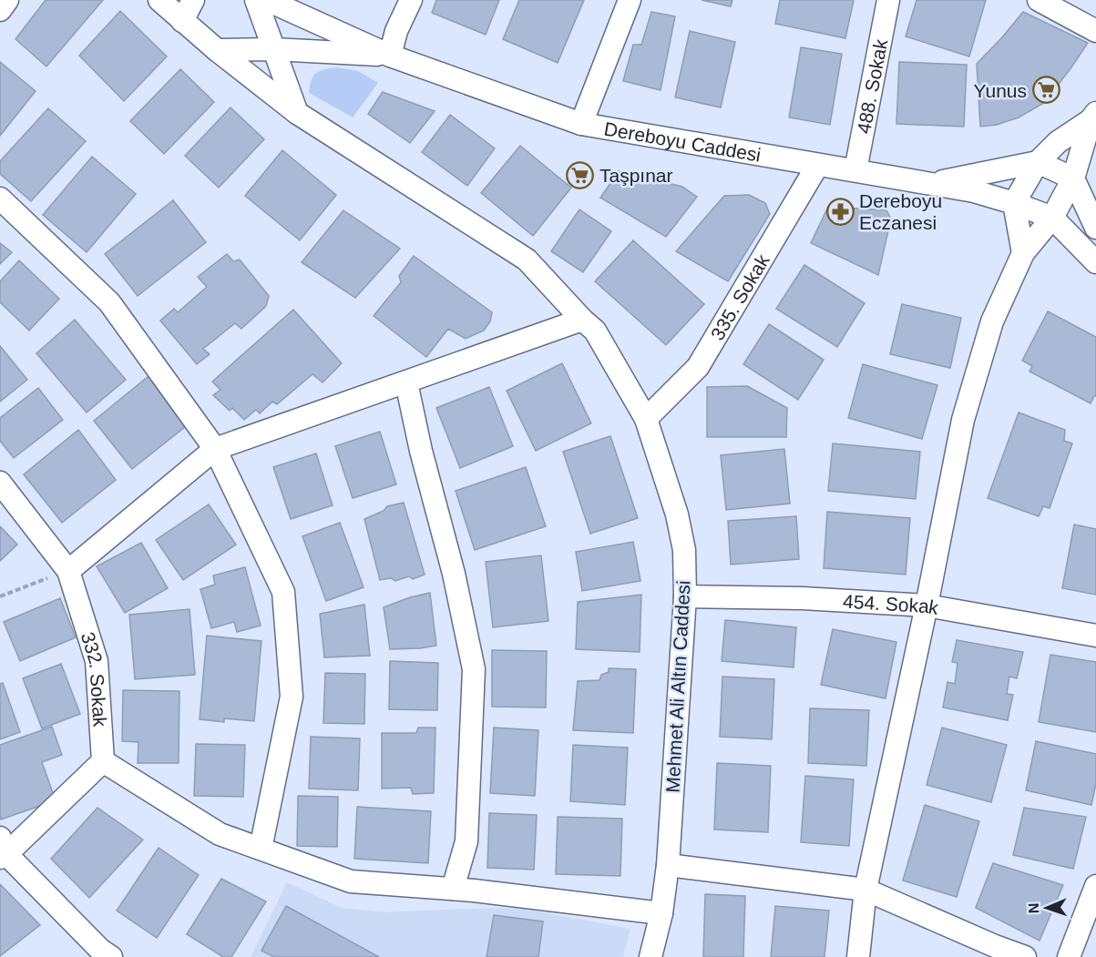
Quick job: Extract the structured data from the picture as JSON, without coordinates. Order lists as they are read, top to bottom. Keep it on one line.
{"streets":{"street":["488. Sokak","Dereboyu Caddesi","335. Sokak","454. Sokak","332. Sokak","Mehmet Ali Altın Caddesi"]},"crossings":[["488. Sokak","Dereboyu Caddesi"],["Dereboyu Caddesi","335. Sokak"],["335. Sokak","Mehmet Ali Altın Caddesi"],["454. Sokak","Mehmet Ali Altın Caddesi"]],"places":{"supermarket":["Yunus","Taşpınar"],"pharmacy":["Dereboyu Eczanesi"]},"north":"left"}
